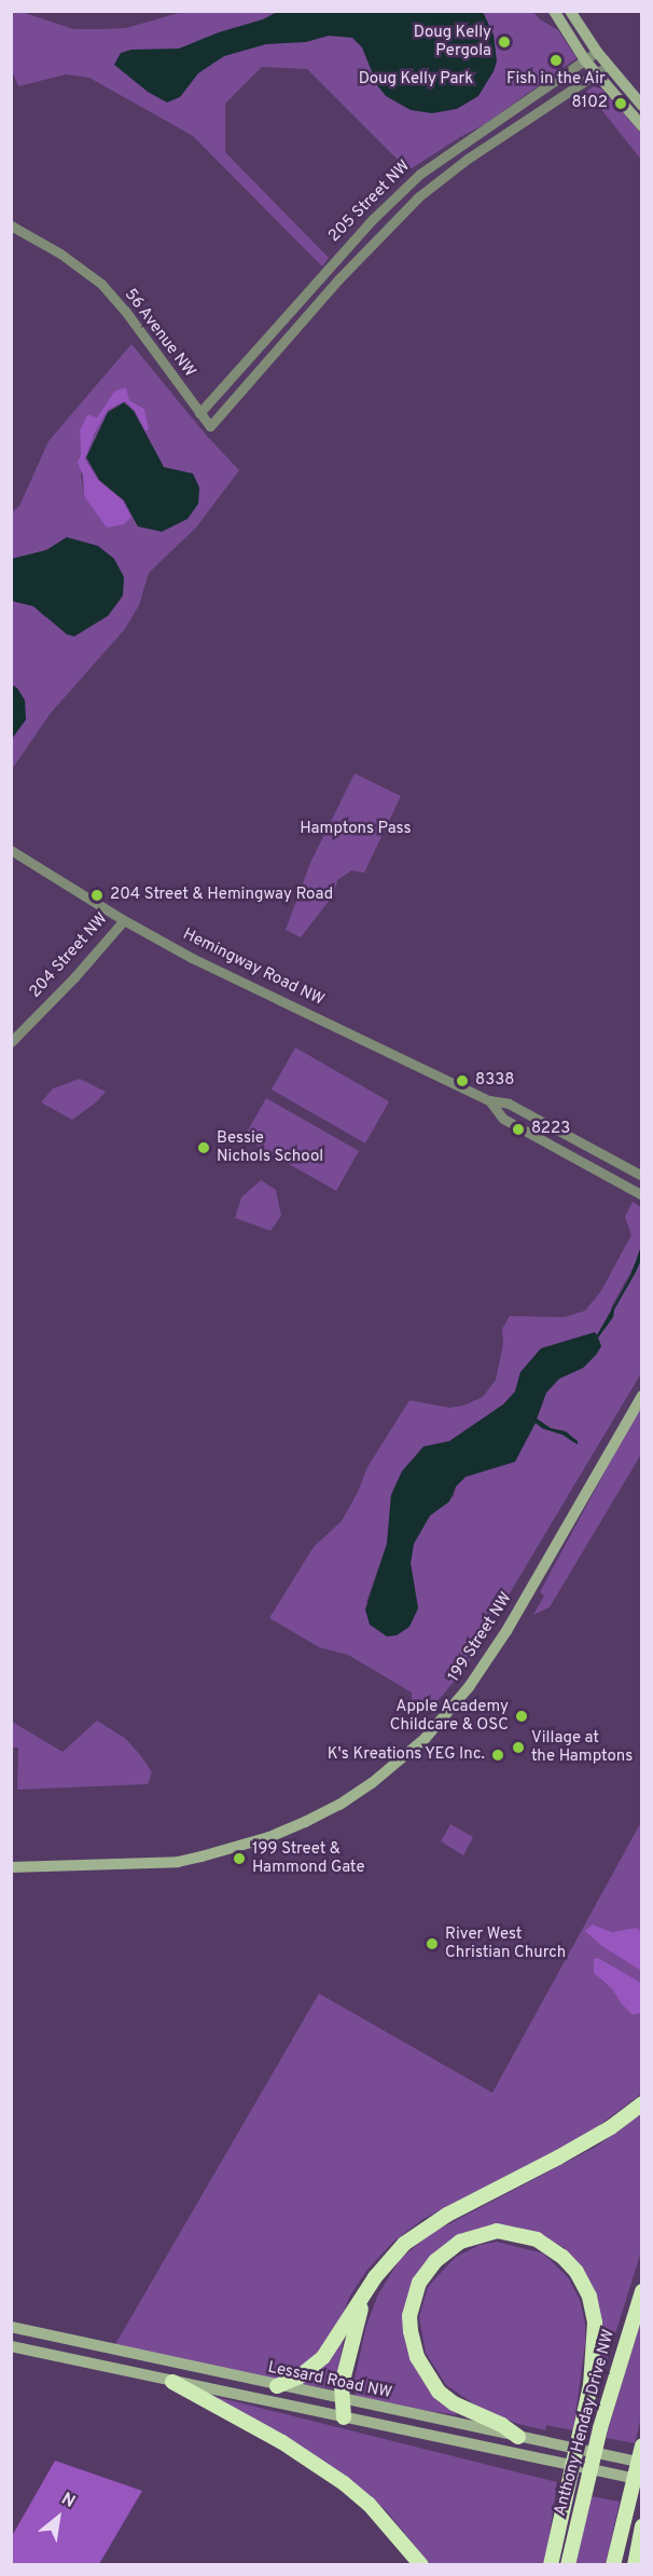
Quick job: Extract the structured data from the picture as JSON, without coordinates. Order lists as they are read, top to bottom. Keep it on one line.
{"streets":{"highway":["Anthony Henday Drive NW"],"main road":["199 Street NW","Lessard Road NW"],"street":["205 Street NW","56 Avenue NW","204 Street NW","Hemingway Road NW"]},"crossings":[["205 Street NW","56 Avenue NW"],["204 Street NW","Hemingway Road NW"]],"parks":["Doug Kelly Park","Hamptons Pass"],"places":["Doug Kelly Pergola","Fish in the Air","8102","204 Street & Hemingway Road","8338","8223","Bessie Nichols School","Apple Academy Childcare & OSC","Village at the Hamptons","K's Kreations YEG Inc.","199 Street & Hammond Gate","River West Christian Church"],"north":"top right"}
